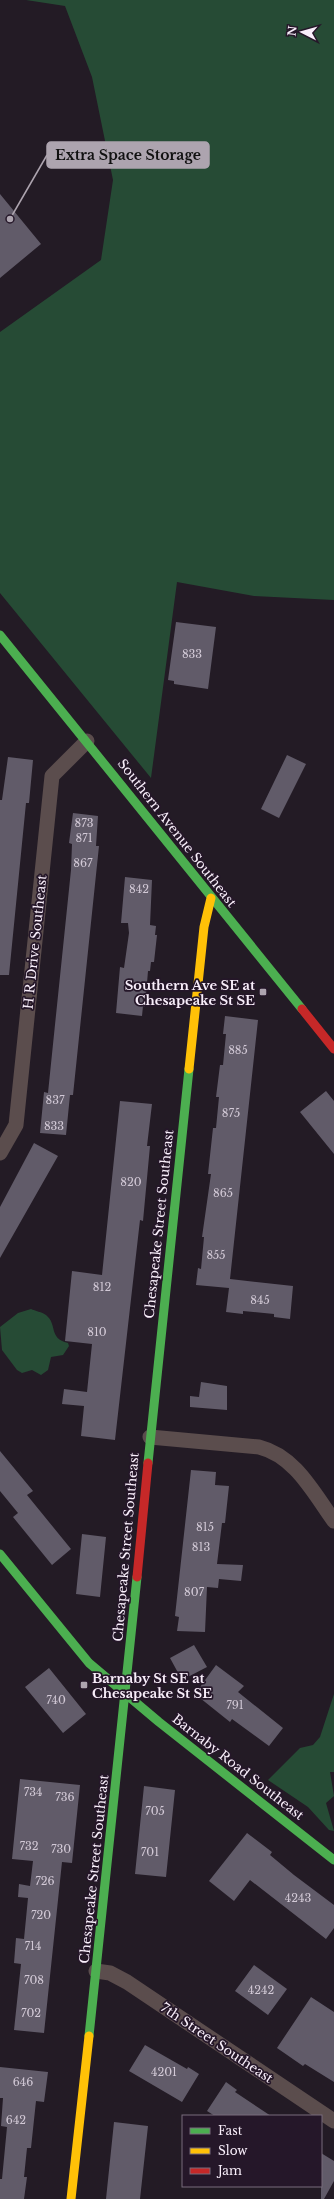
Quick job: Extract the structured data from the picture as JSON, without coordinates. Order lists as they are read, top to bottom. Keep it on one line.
{"streets":{"street":["Southern Avenue Southeast","H R Drive Southeast","Chesapeake Street Southeast","Barnaby Road Southeast","7th Street Southeast"]},"crossings":[["Southern Avenue Southeast","H R Drive Southeast"],["Southern Avenue Southeast","Chesapeake Street Southeast"],["Chesapeake Street Southeast","Barnaby Road Southeast"],["Chesapeake Street Southeast","7th Street Southeast"]],"places":{"other":["Extra Space Storage"],"transit":["Southern Ave SE at Chesapeake St SE","Barnaby St SE at Chesapeake St SE"]},"house_numbers":["833","873","871","867","842","885","837","875","833","820","865","855","812","845","810","815","813","807","740","791","734","736","705","732","730","701","726","4243","720","714","708","4242","702","4201","646","642"],"legend":["Fast","Slow","Jam"],"north":"left"}
